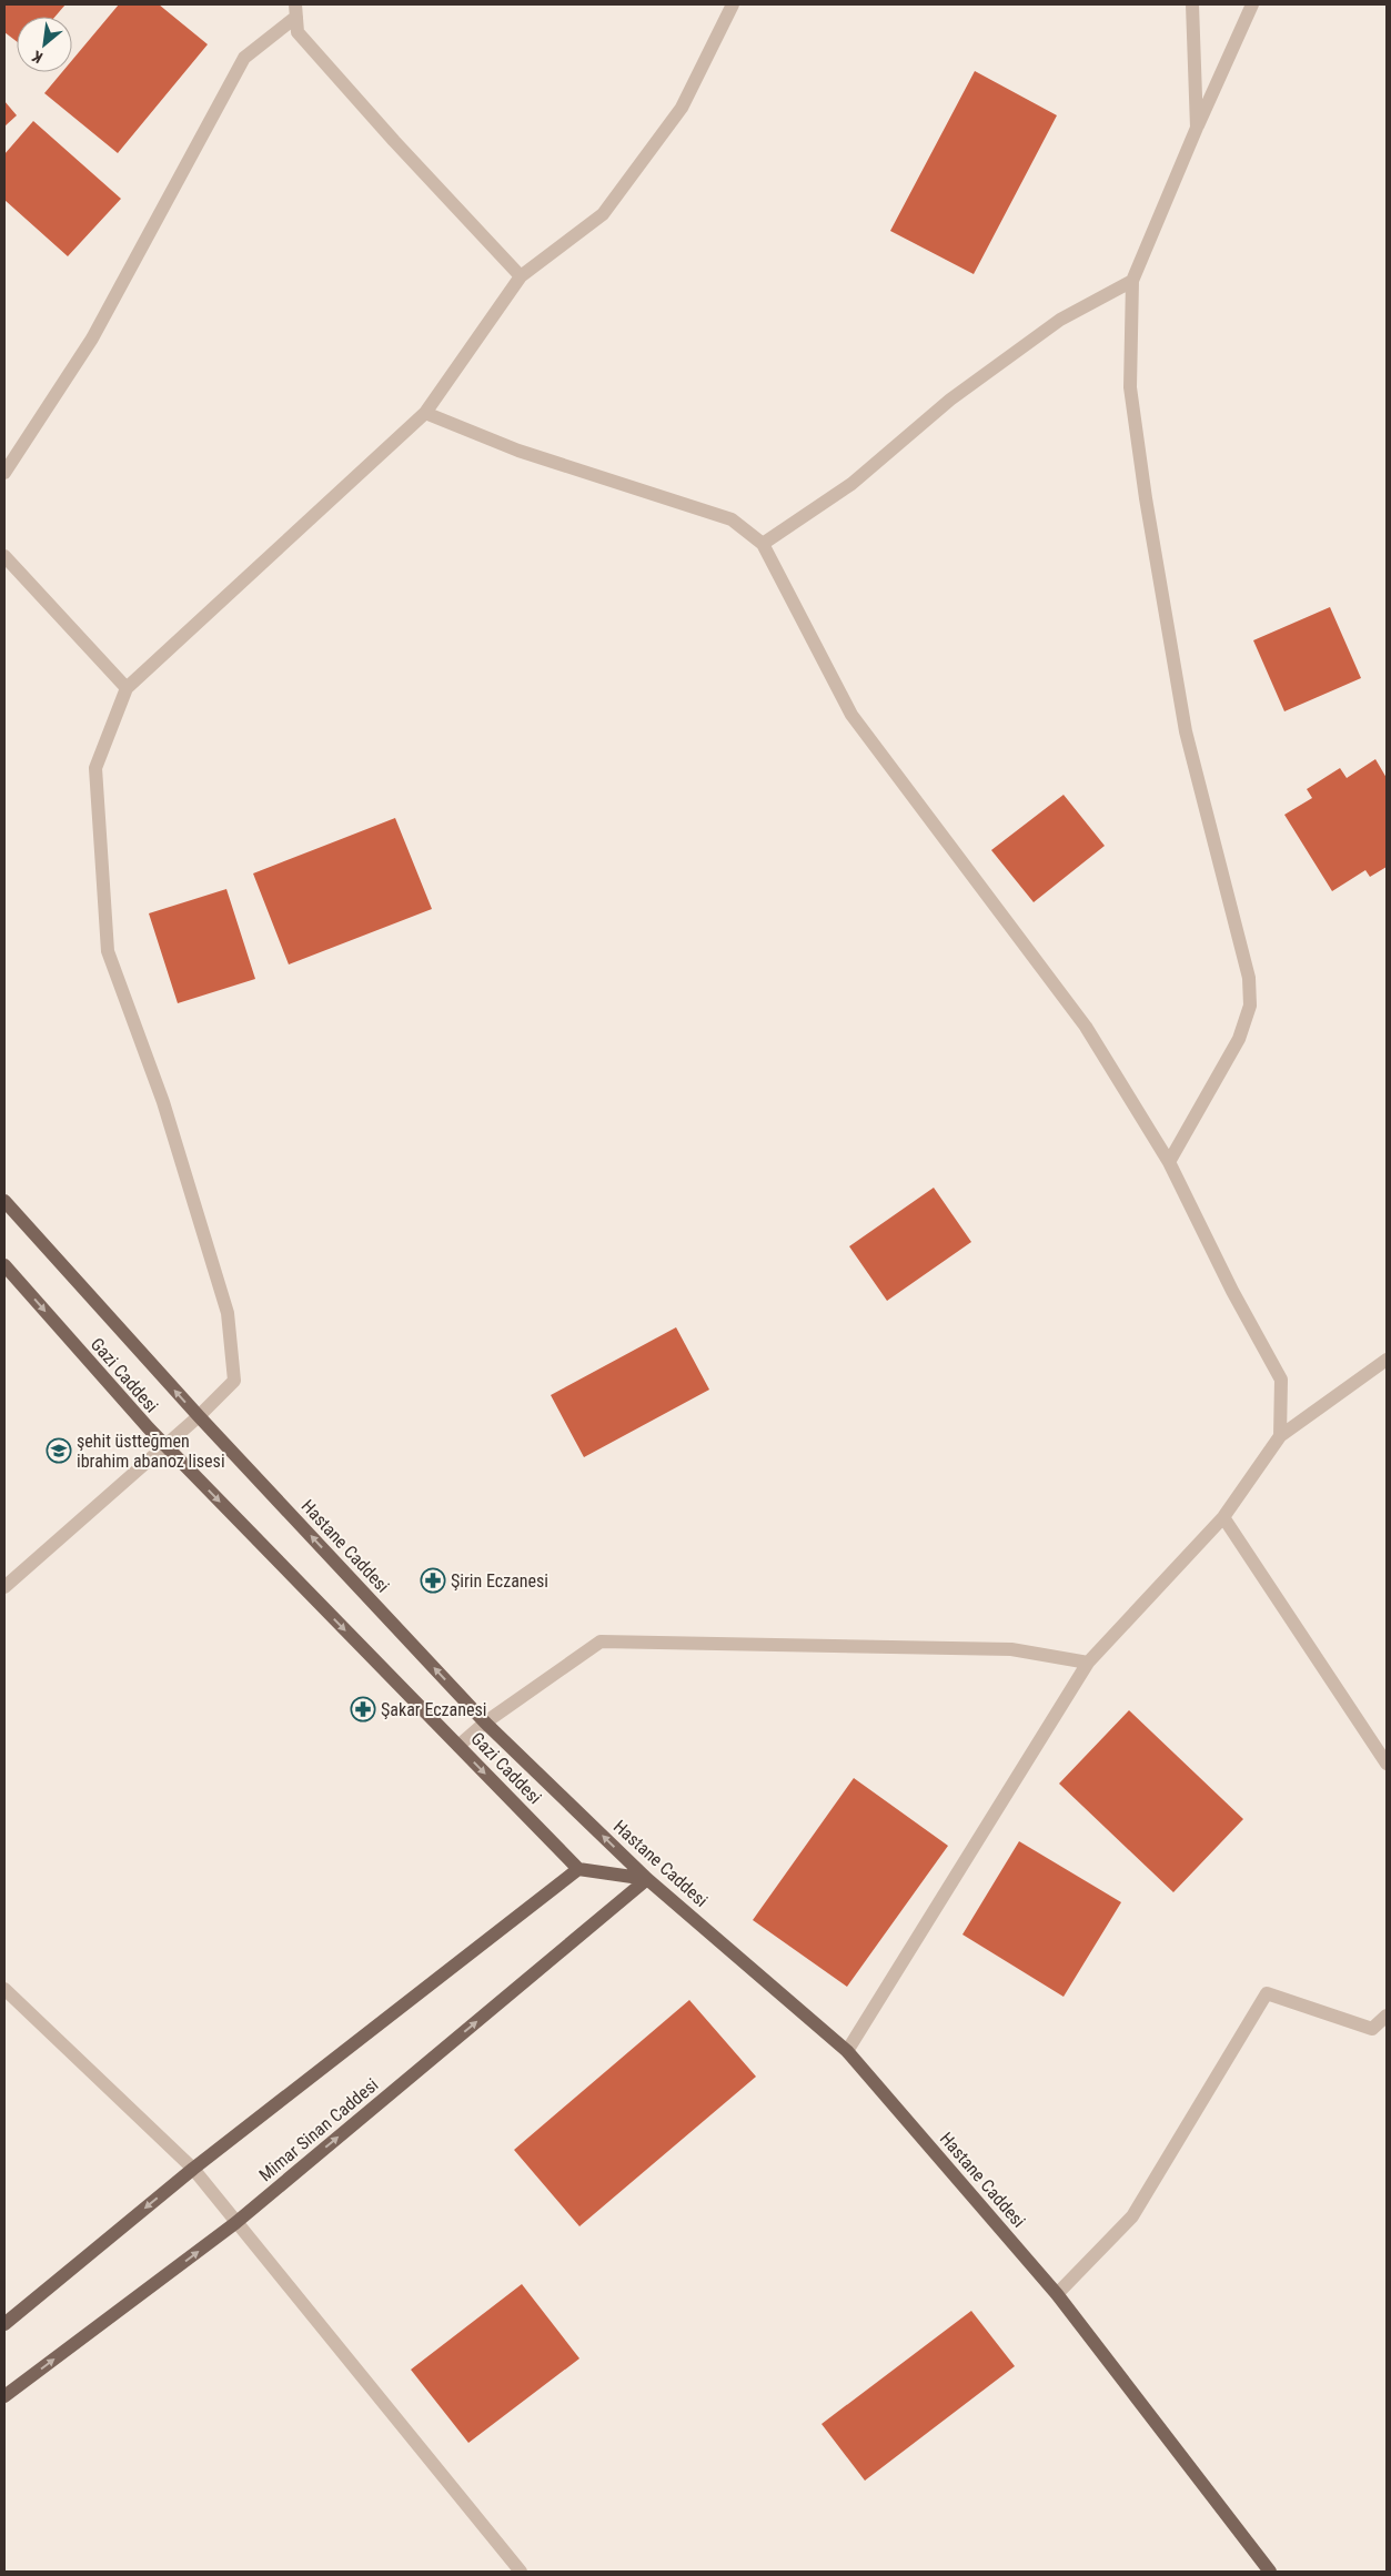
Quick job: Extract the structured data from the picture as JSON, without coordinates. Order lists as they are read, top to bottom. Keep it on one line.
{"streets":{"main road":["Gazi Caddesi","Hastane Caddesi","Mimar Sinan Caddesi"]},"crossings":[["Hastane Caddesi","Mimar Sinan Caddesi"]],"one_way":["Gazi Caddesi","Hastane Caddesi"],"places":{"school or university":["şehit üstteğmen ibrahim abanoz lisesi"],"pharmacy":["Şirin Eczanesi","Şakar Eczanesi"]},"north":"bottom left"}
